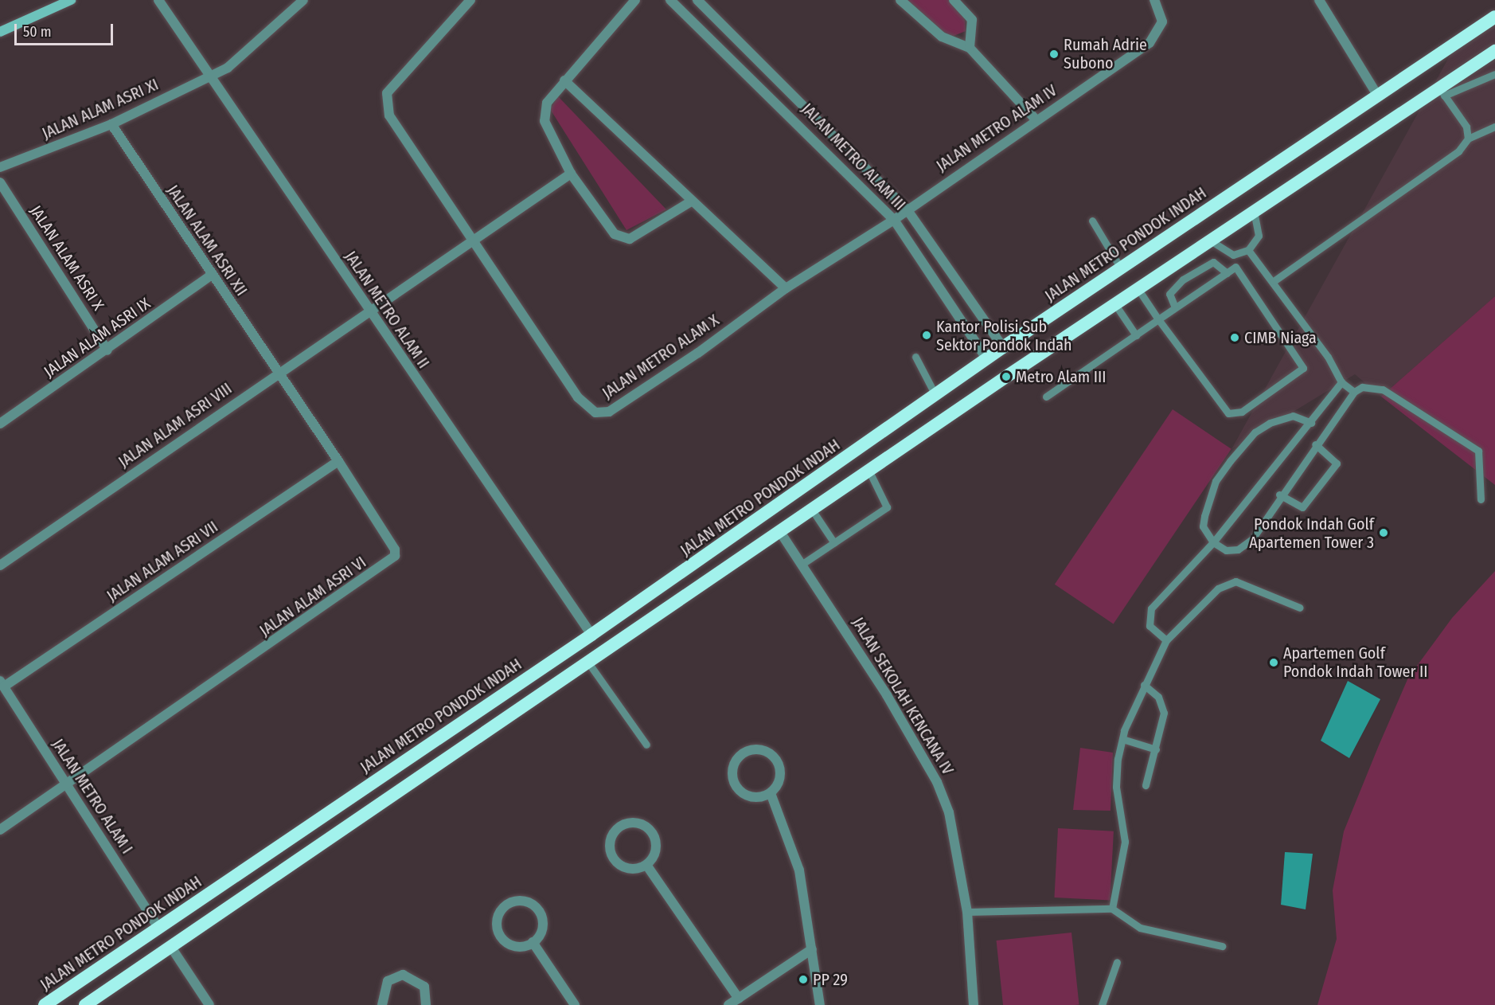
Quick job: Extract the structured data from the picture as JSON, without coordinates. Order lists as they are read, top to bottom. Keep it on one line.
{"streets":{"highway":["JALAN METRO PONDOK INDAH"],"street":["JALAN ALAM ASRI XI","JALAN METRO ALAM IV","JALAN METRO ALAM III","JALAN ALAM ASRI XII","JALAN ALAM ASRI X","JALAN METRO ALAM II","JALAN ALAM ASRI IX","JALAN METRO ALAM X","JALAN ALAM ASRI VIII","JALAN ALAM ASRI VII","JALAN ALAM ASRI VI","JALAN SEKOLAH KENCANA IV","JALAN METRO ALAM I"]},"crossings":[["JALAN ALAM ASRI XI","JALAN ALAM ASRI XII"],["JALAN ALAM ASRI XI","JALAN METRO ALAM II"],["JALAN METRO ALAM IV","JALAN METRO ALAM III"],["JALAN METRO ALAM IV","JALAN METRO ALAM X"],["JALAN METRO ALAM III","JALAN METRO PONDOK INDAH"],["JALAN METRO ALAM III","JALAN METRO ALAM X"],["JALAN ALAM ASRI XII","JALAN ALAM ASRI IX"],["JALAN ALAM ASRI XII","JALAN ALAM ASRI VIII"],["JALAN ALAM ASRI XII","JALAN ALAM ASRI VI"],["JALAN METRO PONDOK INDAH","JALAN METRO ALAM II"],["JALAN METRO PONDOK INDAH","JALAN METRO ALAM I"],["JALAN ALAM ASRI X","JALAN ALAM ASRI IX"],["JALAN METRO ALAM II","JALAN ALAM ASRI VIII"],["JALAN ALAM ASRI VIII","JALAN ALAM ASRI VI"],["JALAN ALAM ASRI VII","JALAN ALAM ASRI VI"],["JALAN ALAM ASRI VII","JALAN METRO ALAM I"],["JALAN ALAM ASRI VI","JALAN METRO ALAM I"]],"places":["Rumah Adrie Subono","Kantor Polisi Sub Sektor Pondok Indah","CIMB Niaga","Metro Alam III","Pondok Indah Golf Apartemen Tower 3","Apartemen Golf Pondok Indah Tower II","PP 29"],"scale_bar":"50 m"}
